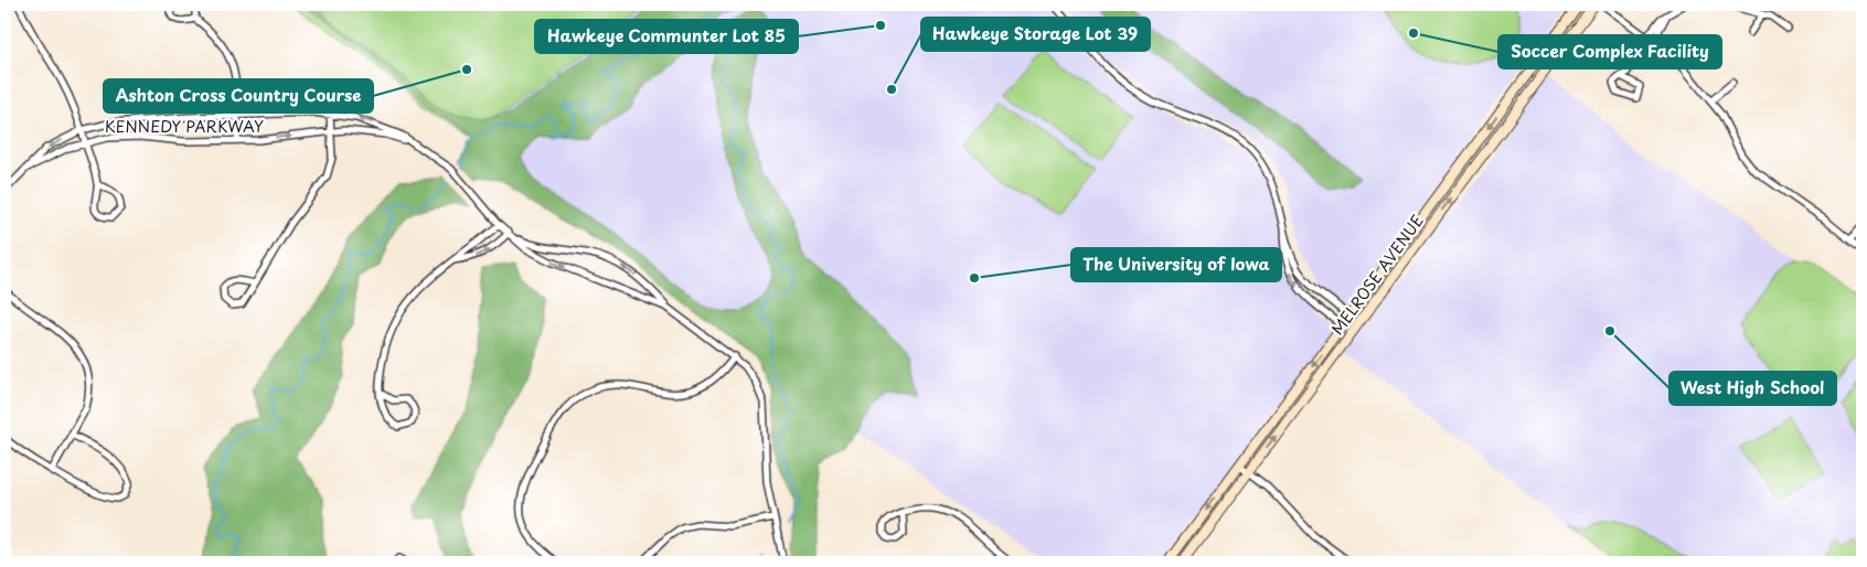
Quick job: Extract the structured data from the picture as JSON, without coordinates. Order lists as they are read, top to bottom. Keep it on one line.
{"streets":{"main road":["MELROSE AVENUE"],"street":["KENNEDY PARKWAY"]},"places":["Hawkeye Communter Lot 85","Soccer Complex Facility","Ashton Cross Country Course","Hawkeye Storage Lot 39","The University of Iowa","West High School"]}
